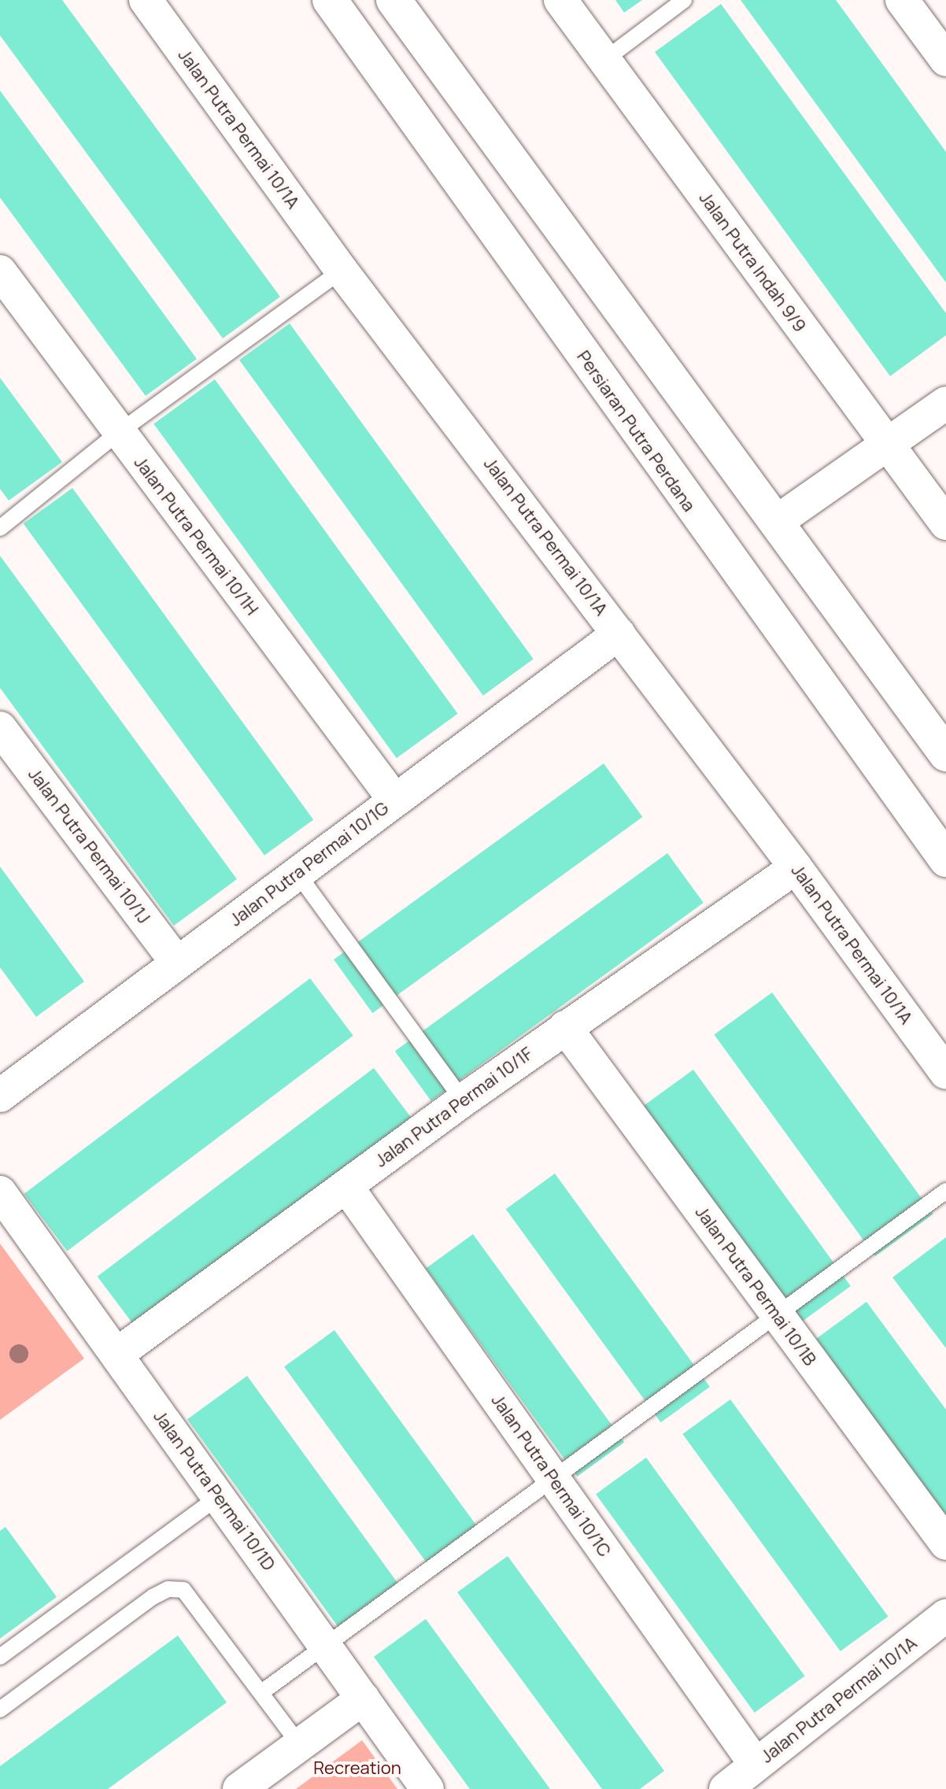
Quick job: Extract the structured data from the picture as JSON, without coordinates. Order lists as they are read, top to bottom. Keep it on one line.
{"streets":{"main road":["Persiaran Putra Perdana"],"street":["Jalan Putra Permai 10/1A","Jalan Putra Indah 9/9","Jalan Putra Permai 10/1H","Jalan Putra Permai 10/1J","Jalan Putra Permai 10/1G","Jalan Putra Permai 10/1F","Jalan Putra Permai 10/1B","Jalan Putra Permai 10/1C","Jalan Putra Permai 10/1D"]},"crossings":[["Jalan Putra Permai 10/1A","Jalan Putra Permai 10/1G"],["Jalan Putra Permai 10/1A","Jalan Putra Permai 10/1F"],["Jalan Putra Permai 10/1A","Jalan Putra Permai 10/1C"],["Jalan Putra Permai 10/1H","Jalan Putra Permai 10/1G"],["Jalan Putra Permai 10/1J","Jalan Putra Permai 10/1G"],["Jalan Putra Permai 10/1F","Jalan Putra Permai 10/1B"],["Jalan Putra Permai 10/1F","Jalan Putra Permai 10/1C"],["Jalan Putra Permai 10/1F","Jalan Putra Permai 10/1D"]],"parks":["Recreation"]}
